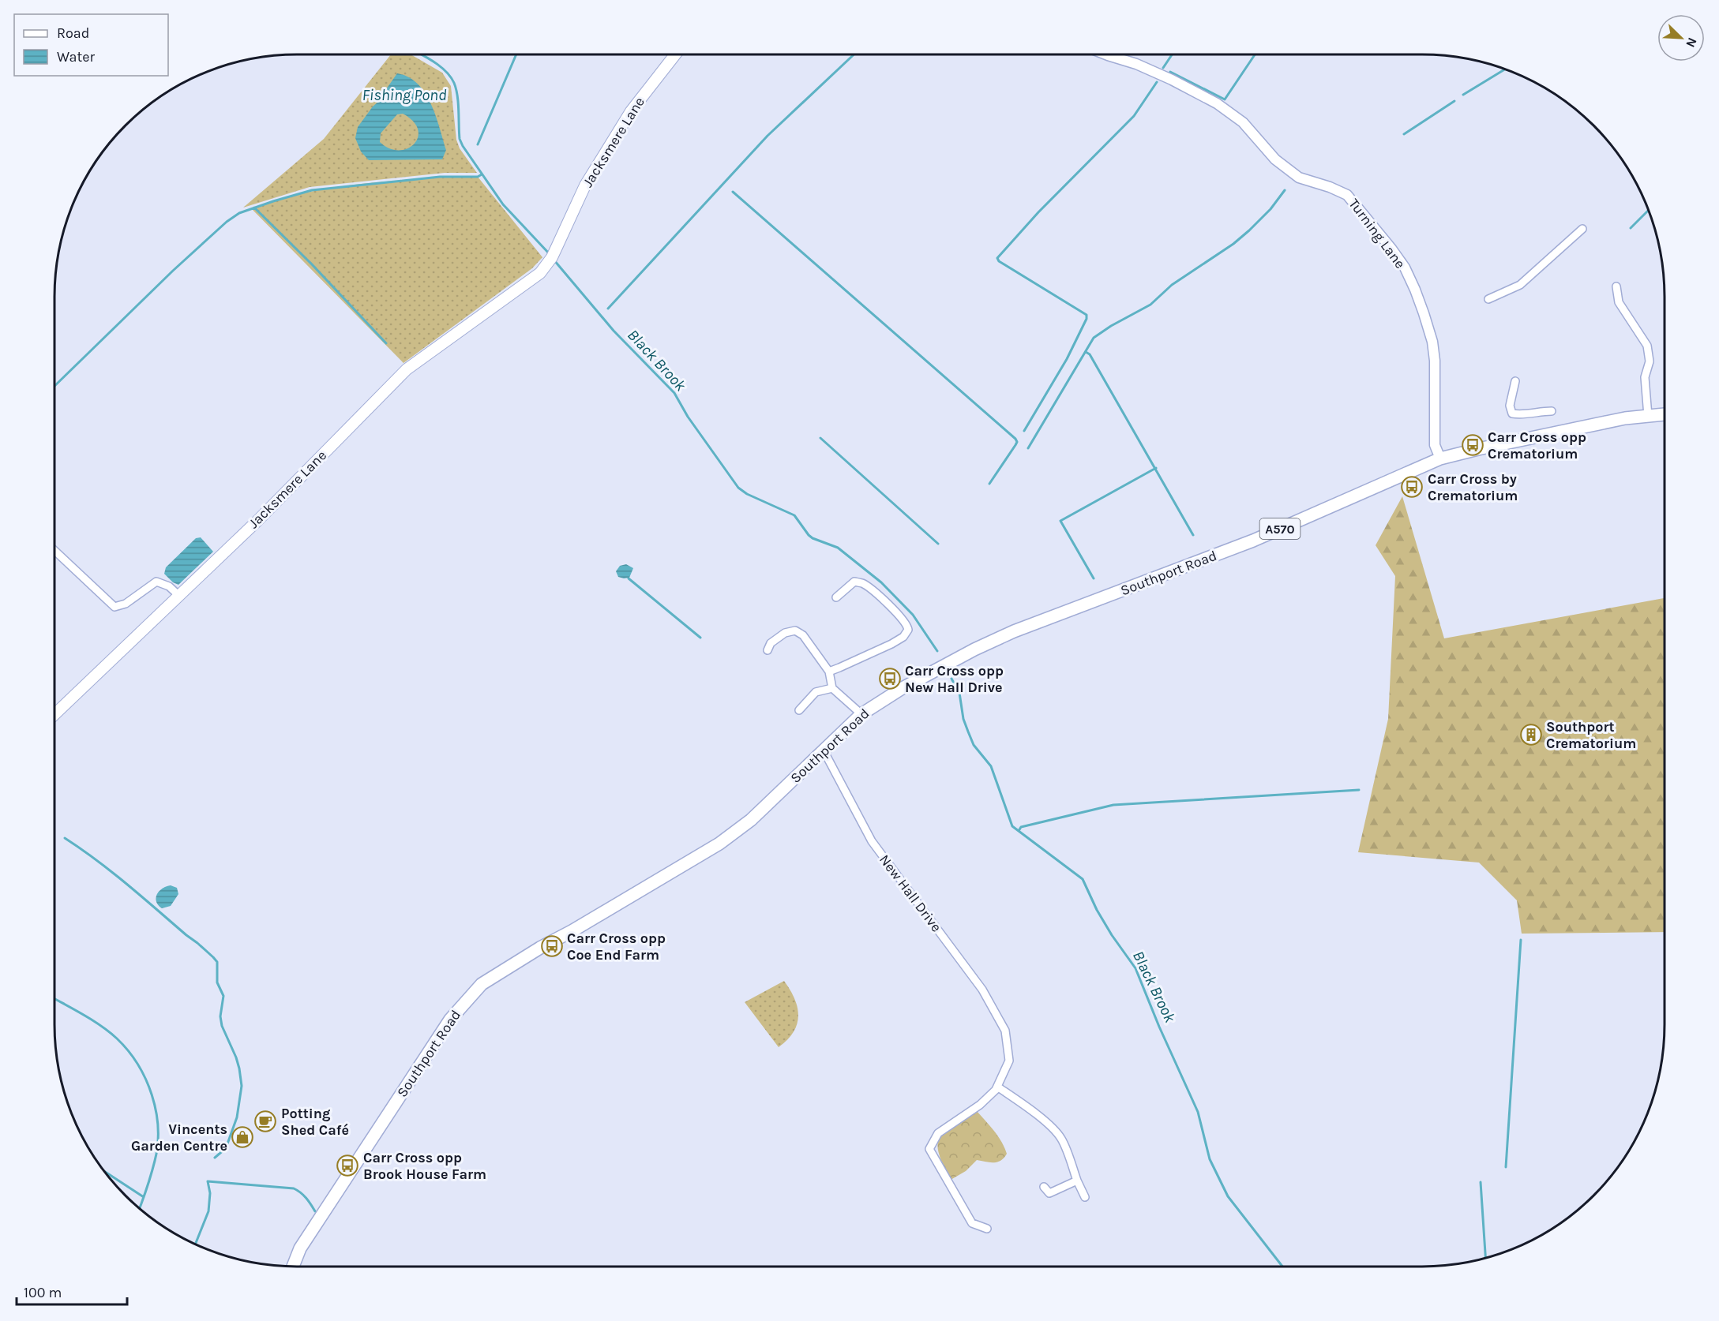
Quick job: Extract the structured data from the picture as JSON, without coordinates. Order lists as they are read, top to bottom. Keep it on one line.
{"streets":{"highway":["A570","Southport Road"],"main road":["Jacksmere Lane"],"street":["Turning Lane","New Hall Drive"]},"crossings":[["Turning Lane","Southport Road"],["Southport Road","New Hall Drive"]],"water":["Fishing Pond","Black Brook"],"places":{"bus stop":["Carr Cross opp Crematorium","Carr Cross by Crematorium","Carr Cross opp New Hall Drive","Carr Cross opp Coe End Farm","Carr Cross opp Brook House Farm"],"building":["Southport Crematorium"],"cafe":["Potting Shed Café"],"shop":["Vincents Garden Centre"]},"legend":["Road","Water"],"scale_bar":"100 m","north":"bottom right"}
